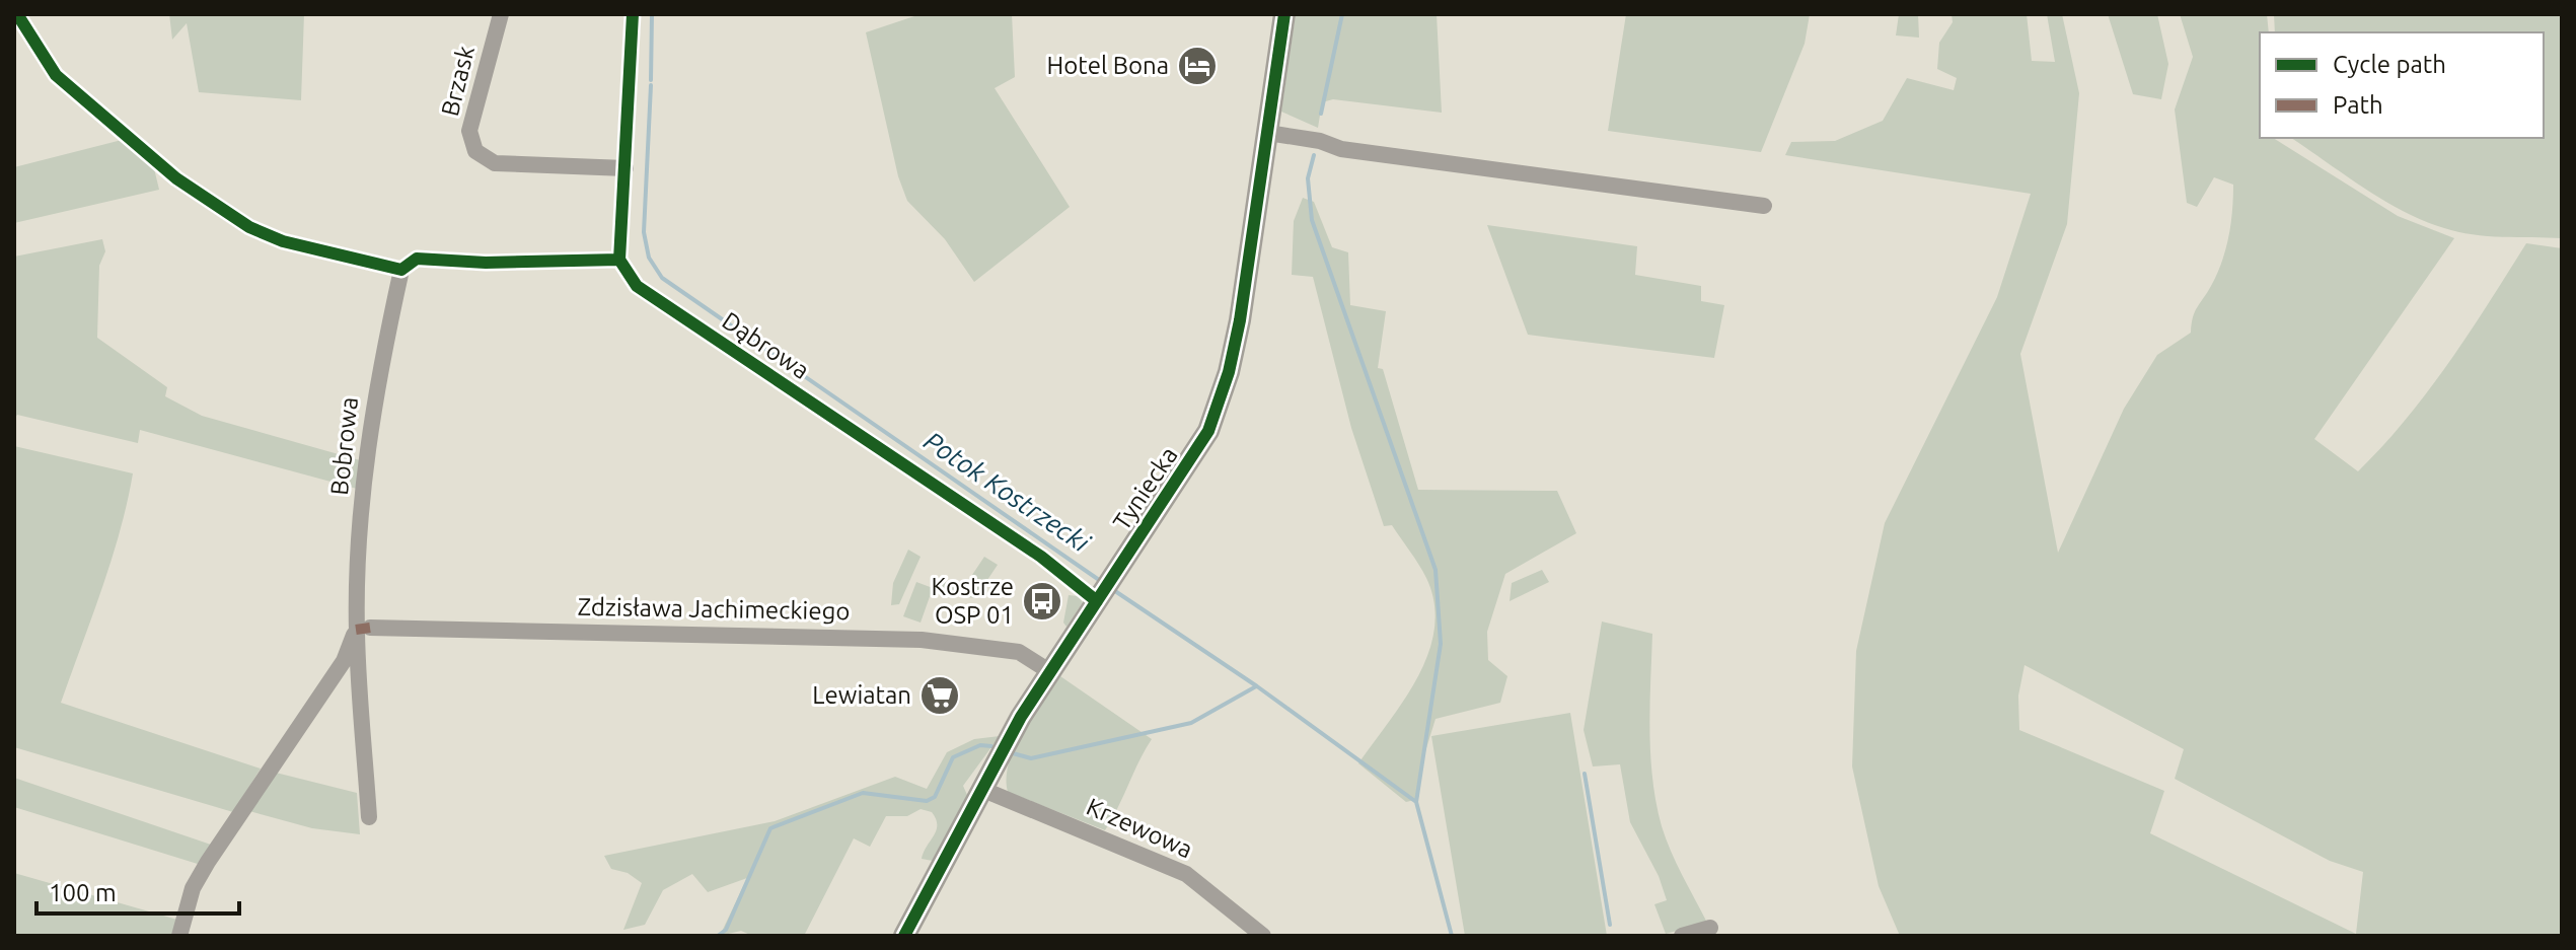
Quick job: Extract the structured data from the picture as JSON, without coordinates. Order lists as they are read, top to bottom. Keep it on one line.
{"streets":{"street":["Brzask","Dąbrowa","Bobrowa","Tyniecka","Zdzisława Jachimeckiego","Krzewowa"]},"crossings":[["Dąbrowa","Tyniecka"],["Bobrowa","Zdzisława Jachimeckiego"],["Tyniecka","Zdzisława Jachimeckiego"],["Tyniecka","Krzewowa"]],"water":["Potok Kostrzecki"],"places":{"hotel":["Hotel Bona"],"bus stop":["Kostrze OSP 01"],"supermarket":["Lewiatan"]},"legend":["Cycle path","Path"],"scale_bar":"100 m"}
